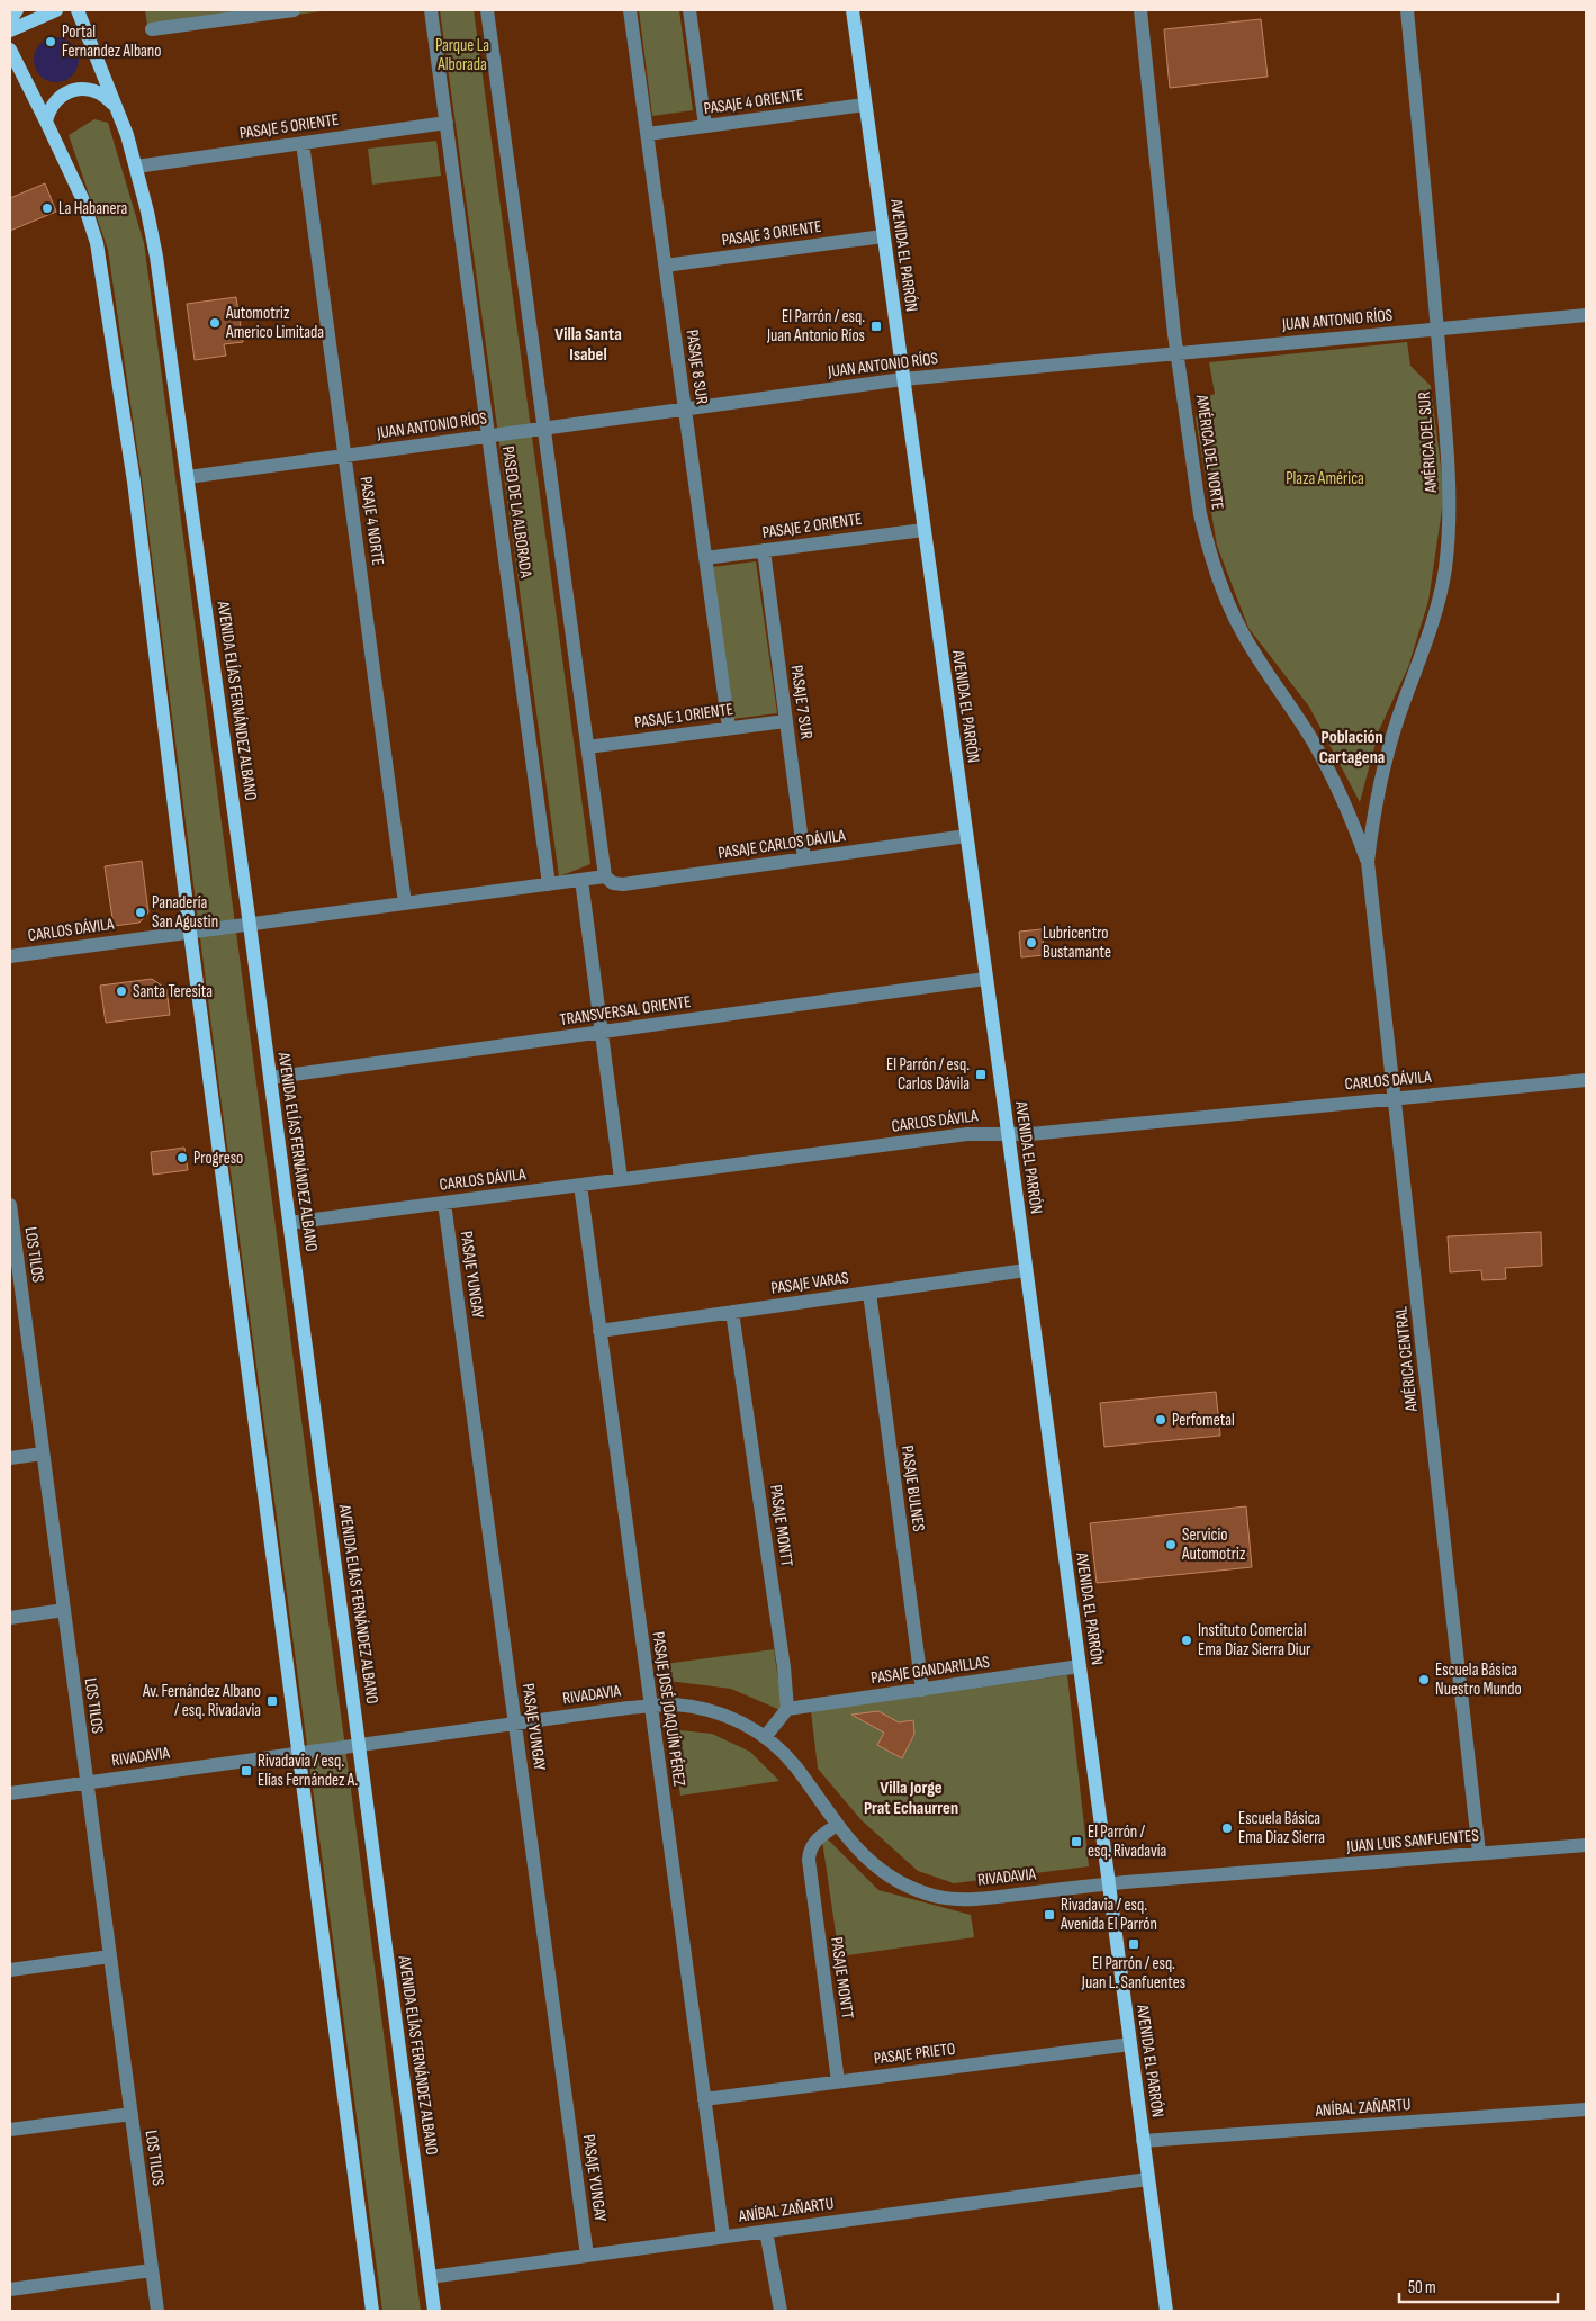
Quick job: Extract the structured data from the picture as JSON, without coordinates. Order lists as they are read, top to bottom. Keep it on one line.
{"streets":{"main road":["AVENIDA EL PARRÓN","AVENIDA ELÍAS FERNÁNDEZ ALBANO"],"street":["PASAJE 4 ORIENTE","PASAJE 5 ORIENTE","PASAJE 3 ORIENTE","JUAN ANTONIO RÍOS","PASAJE 8 SUR","AMÉRICA DEL SUR","AMÉRICA DEL NORTE","PASEO DE LA ALBORADA","PASAJE 4 NORTE","PASAJE 2 ORIENTE","PASAJE 7 SUR","PASAJE 1 ORIENTE","PASAJE CARLOS DÁVILA","CARLOS DÁVILA","TRANSVERSAL ORIENTE","LOS TILOS","PASAJE YUNGAY","PASAJE VARAS","AMÉRICA CENTRAL","PASAJE BULNES","PASAJE MONTT","PASAJE GANDARILLAS","RIVADAVIA","PASAJE JOSÉ JOAQUÍN PÉREZ","JUAN LUIS SANFUENTES","PASAJE PRIETO","ANÍBAL ZAÑARTU"]},"crossings":[["PASAJE 4 ORIENTE","AVENIDA EL PARRÓN"],["PASAJE 4 ORIENTE","PASAJE 8 SUR"],["PASAJE 5 ORIENTE","PASEO DE LA ALBORADA"],["PASAJE 5 ORIENTE","PASAJE 4 NORTE"],["PASAJE 5 ORIENTE","AVENIDA ELÍAS FERNÁNDEZ ALBANO"],["PASAJE 3 ORIENTE","AVENIDA EL PARRÓN"],["PASAJE 3 ORIENTE","PASAJE 8 SUR"],["AVENIDA EL PARRÓN","JUAN ANTONIO RÍOS"],["AVENIDA EL PARRÓN","PASAJE 2 ORIENTE"],["AVENIDA EL PARRÓN","PASAJE CARLOS DÁVILA"],["AVENIDA EL PARRÓN","CARLOS DÁVILA"],["AVENIDA EL PARRÓN","TRANSVERSAL ORIENTE"],["AVENIDA EL PARRÓN","PASAJE VARAS"],["AVENIDA EL PARRÓN","PASAJE GANDARILLAS"],["AVENIDA EL PARRÓN","RIVADAVIA"],["AVENIDA EL PARRÓN","JUAN LUIS SANFUENTES"],["AVENIDA EL PARRÓN","PASAJE PRIETO"],["AVENIDA EL PARRÓN","ANÍBAL ZAÑARTU"],["JUAN ANTONIO RÍOS","PASAJE 8 SUR"],["JUAN ANTONIO RÍOS","AMÉRICA DEL SUR"],["JUAN ANTONIO RÍOS","AMÉRICA DEL NORTE"],["JUAN ANTONIO RÍOS","PASEO DE LA ALBORADA"],["JUAN ANTONIO RÍOS","PASAJE 4 NORTE"],["JUAN ANTONIO RÍOS","AVENIDA ELÍAS FERNÁNDEZ ALBANO"],["PASAJE 8 SUR","PASAJE 2 ORIENTE"],["PASAJE 8 SUR","PASAJE 1 ORIENTE"],["AMÉRICA DEL SUR","AMÉRICA DEL NORTE"],["AMÉRICA DEL SUR","AMÉRICA CENTRAL"],["AMÉRICA DEL NORTE","AMÉRICA CENTRAL"],["PASEO DE LA ALBORADA","CARLOS DÁVILA"],["PASAJE 4 NORTE","CARLOS DÁVILA"],["PASAJE 2 ORIENTE","PASAJE 7 SUR"],["AVENIDA ELÍAS FERNÁNDEZ ALBANO","CARLOS DÁVILA"],["AVENIDA ELÍAS FERNÁNDEZ ALBANO","TRANSVERSAL ORIENTE"],["AVENIDA ELÍAS FERNÁNDEZ ALBANO","RIVADAVIA"],["AVENIDA ELÍAS FERNÁNDEZ ALBANO","ANÍBAL ZAÑARTU"],["PASAJE 7 SUR","PASAJE 1 ORIENTE"],["PASAJE 7 SUR","PASAJE CARLOS DÁVILA"],["PASAJE CARLOS DÁVILA","CARLOS DÁVILA"],["CARLOS DÁVILA","PASAJE YUNGAY"],["CARLOS DÁVILA","AMÉRICA CENTRAL"],["CARLOS DÁVILA","PASAJE JOSÉ JOAQUÍN PÉREZ"],["LOS TILOS","RIVADAVIA"],["PASAJE YUNGAY","RIVADAVIA"],["PASAJE YUNGAY","ANÍBAL ZAÑARTU"],["PASAJE VARAS","PASAJE BULNES"],["PASAJE VARAS","PASAJE MONTT"],["PASAJE VARAS","PASAJE JOSÉ JOAQUÍN PÉREZ"],["AMÉRICA CENTRAL","JUAN LUIS SANFUENTES"],["PASAJE BULNES","PASAJE GANDARILLAS"],["PASAJE MONTT","PASAJE GANDARILLAS"],["PASAJE MONTT","RIVADAVIA"],["PASAJE MONTT","PASAJE PRIETO"],["RIVADAVIA","PASAJE JOSÉ JOAQUÍN PÉREZ"],["RIVADAVIA","JUAN LUIS SANFUENTES"],["PASAJE JOSÉ JOAQUÍN PÉREZ","PASAJE PRIETO"],["PASAJE JOSÉ JOAQUÍN PÉREZ","ANÍBAL ZAÑARTU"]],"districts":["Villa Santa Isabel","Población Cartagena","Villa Jorge Prat Echaurren"],"parks":["Parque La Alborada","Plaza América"],"places":{"other":["Portal Fernandez Albano","La Habanera","Automotriz Americo Limitada","Panadería San Agustin","Lubricentro Bustamante","Santa Teresita","Progreso","Perfometal","Servicio Automotriz","Instituto Comercial Ema Díaz Sierra Diur","Escuela Básica Nuestro Mundo","Escuela Básica Ema Diaz Sierra"],"transit":["El Parrón / esq. Juan Antonio Ríos","El Parrón / esq. Carlos Dávila","Av. Fernández Albano / esq. Rivadavia","Rivadavia / esq. Elías Fernández A.","El Parrón / esq. Rivadavia","Rivadavia / esq. Avenida El Parrón","El Parrón / esq. Juan L. Sanfuentes"]},"scale_bar":"50 m"}
